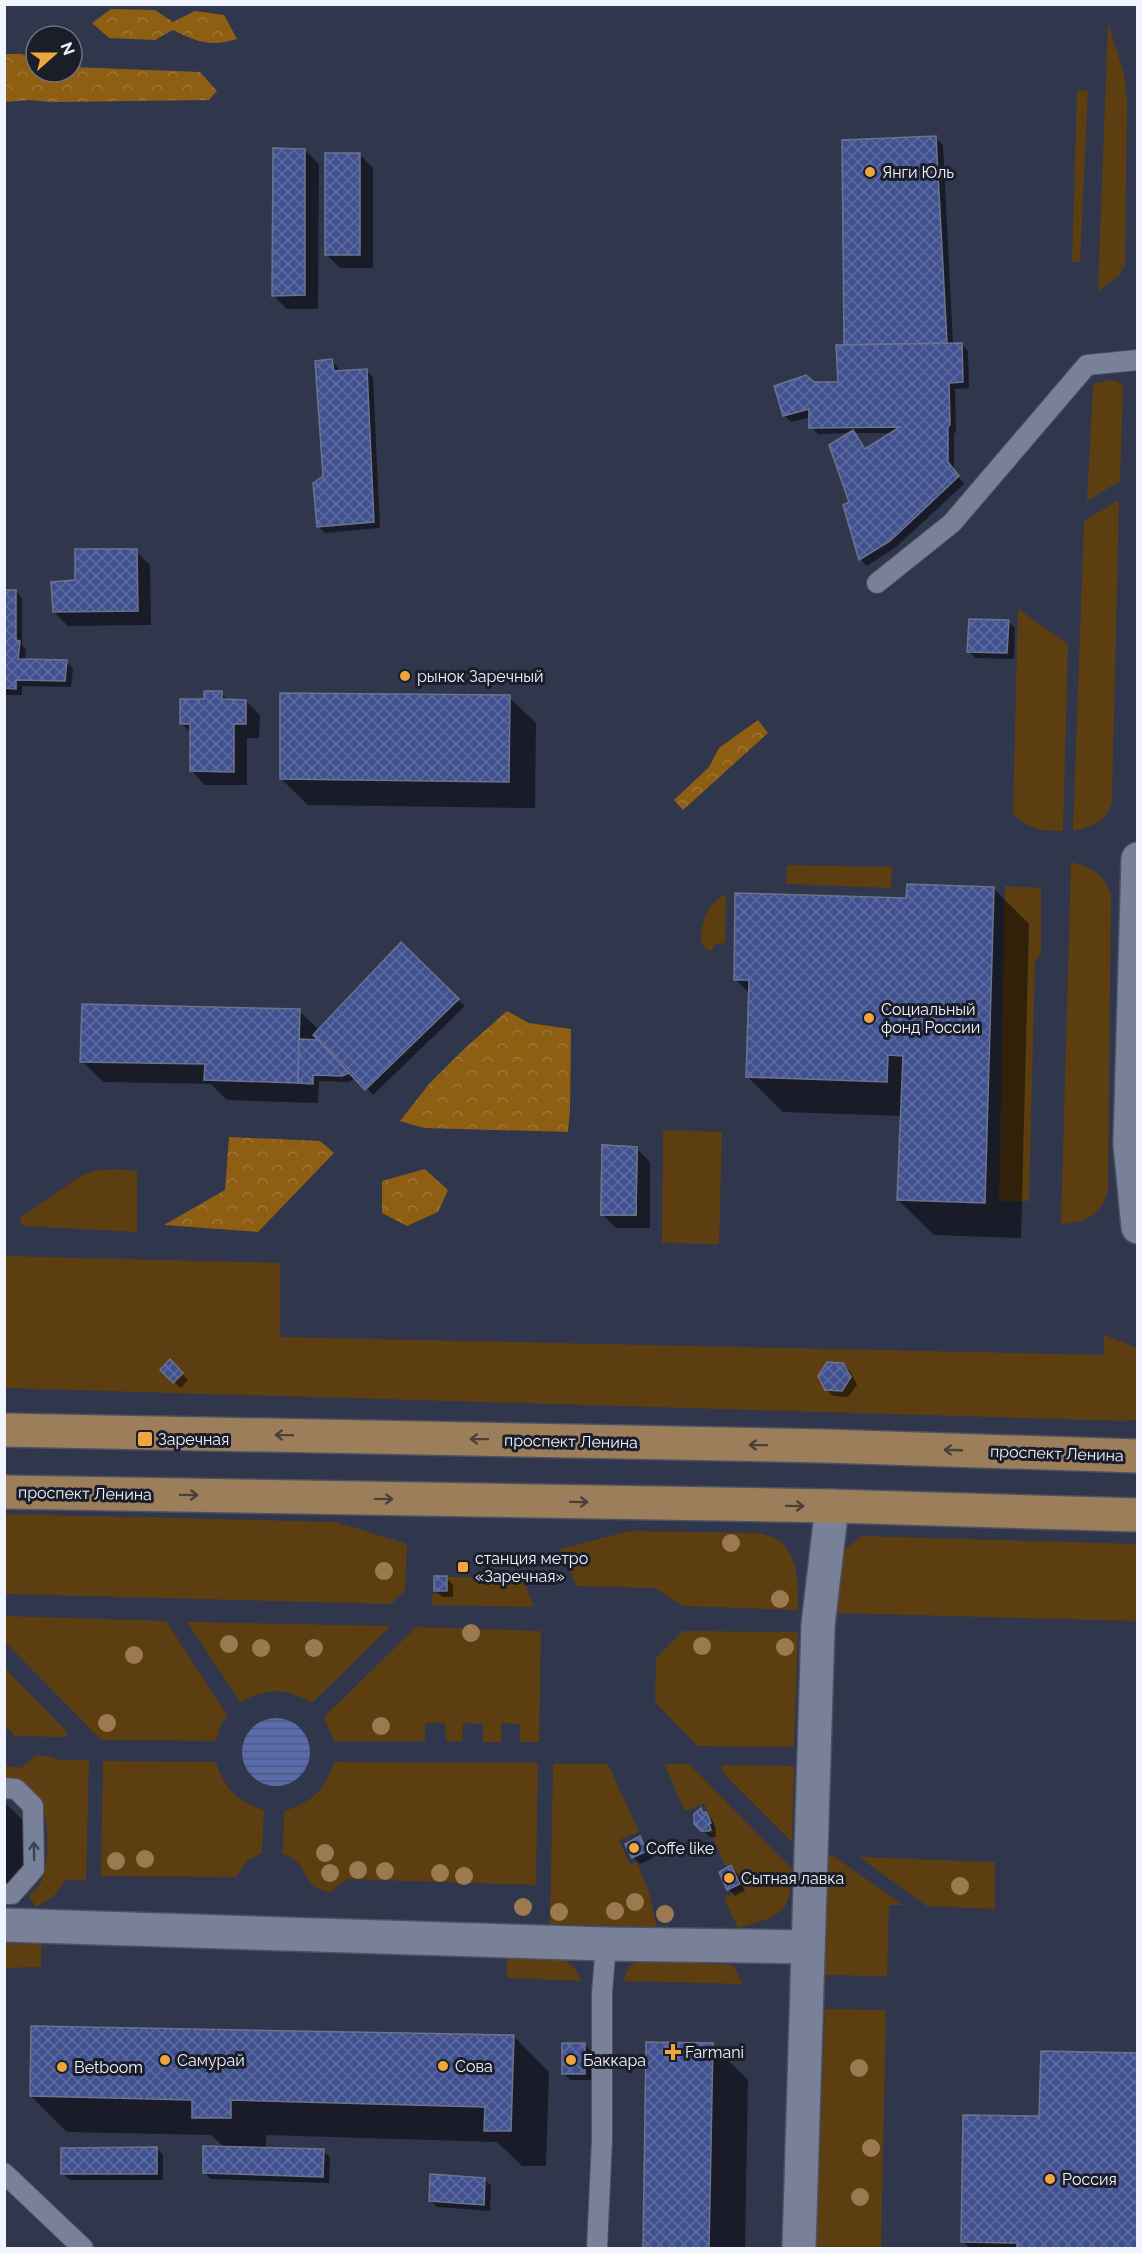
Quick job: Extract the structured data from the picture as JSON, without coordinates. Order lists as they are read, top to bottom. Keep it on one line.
{"streets":{"main road":["проспект Ленина"]},"places":{"other":["Янги Юль","рынок Заречный","Социальный фонд России","Coffe like","Сытная лавка","Самурай","Баккара","Сова","Betboom","Россия"],"transit":["Заречная","станция метро «Заречная»"],"health":["Farmani"]},"north":"right"}
